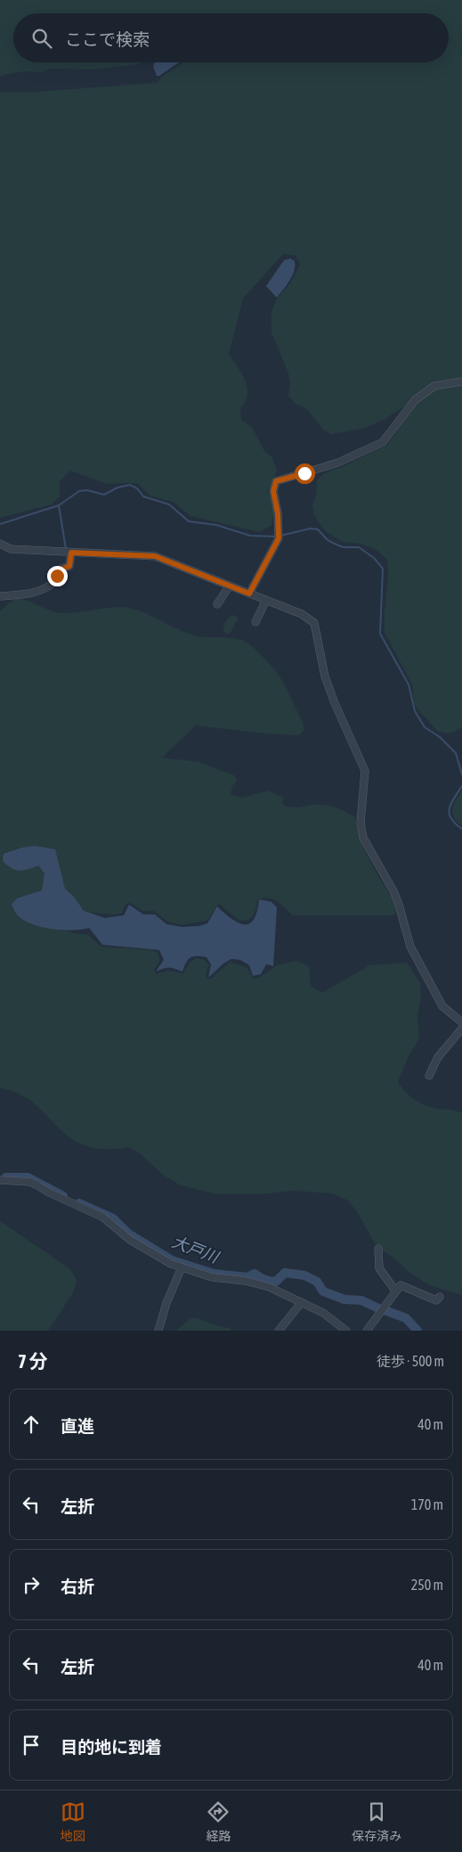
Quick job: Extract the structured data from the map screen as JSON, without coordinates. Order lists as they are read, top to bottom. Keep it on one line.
{"water":["大戸川"],"page":{"search":"ここで検索","heading":["7 分","徒歩 · 500 m"],"list":[["直進","40 m"],["左折","170 m"],["右折","250 m"],["左折","40 m"],"目的地に到着"],"nav":["地図","経路","保存済み"]}}
